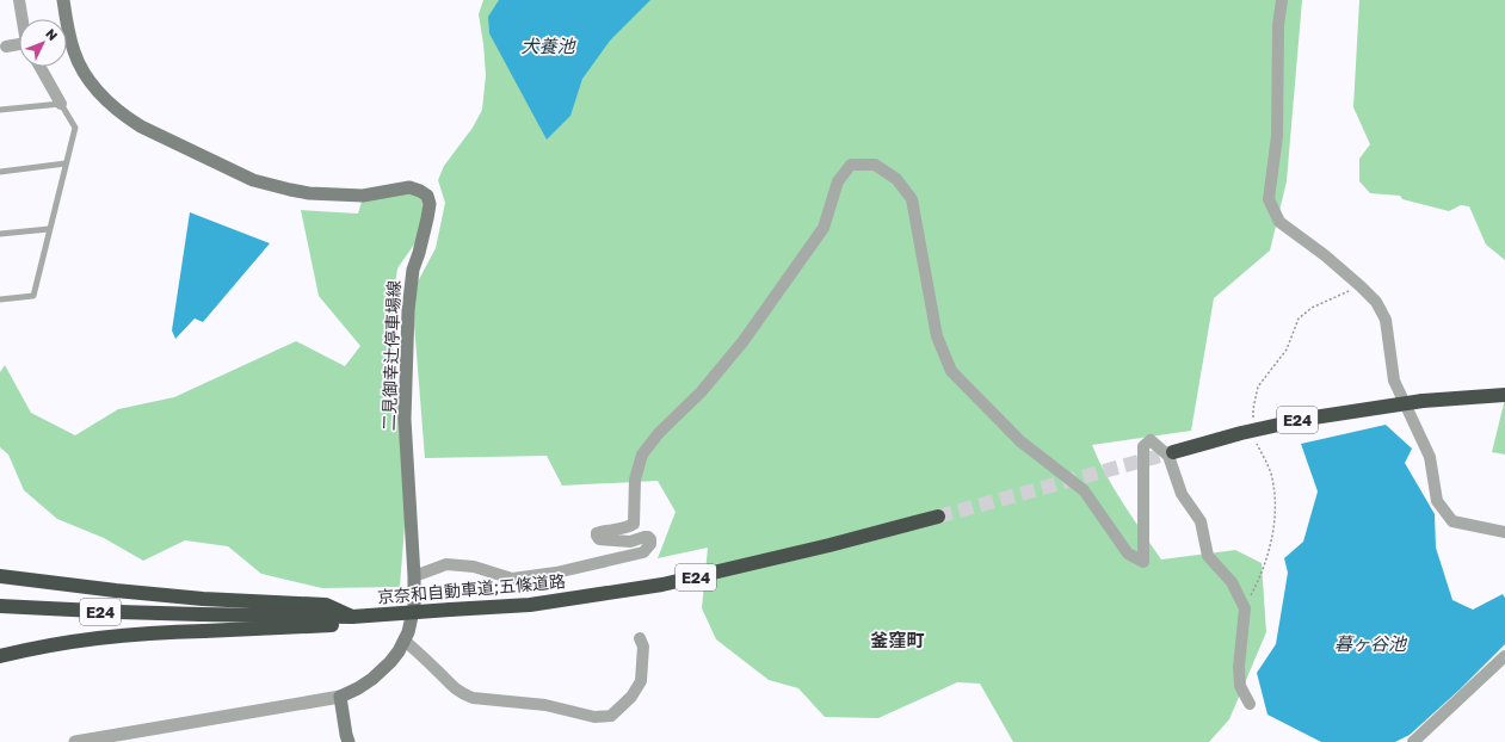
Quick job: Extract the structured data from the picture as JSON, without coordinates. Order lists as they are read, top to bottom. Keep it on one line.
{"streets":{"highway":["E24","京奈和自動車道;五條道路"],"main road":["二見御幸辻停車場線"]},"districts":["釜窪町"],"water":["犬養池","暮ヶ谷池"],"north":"top right"}
